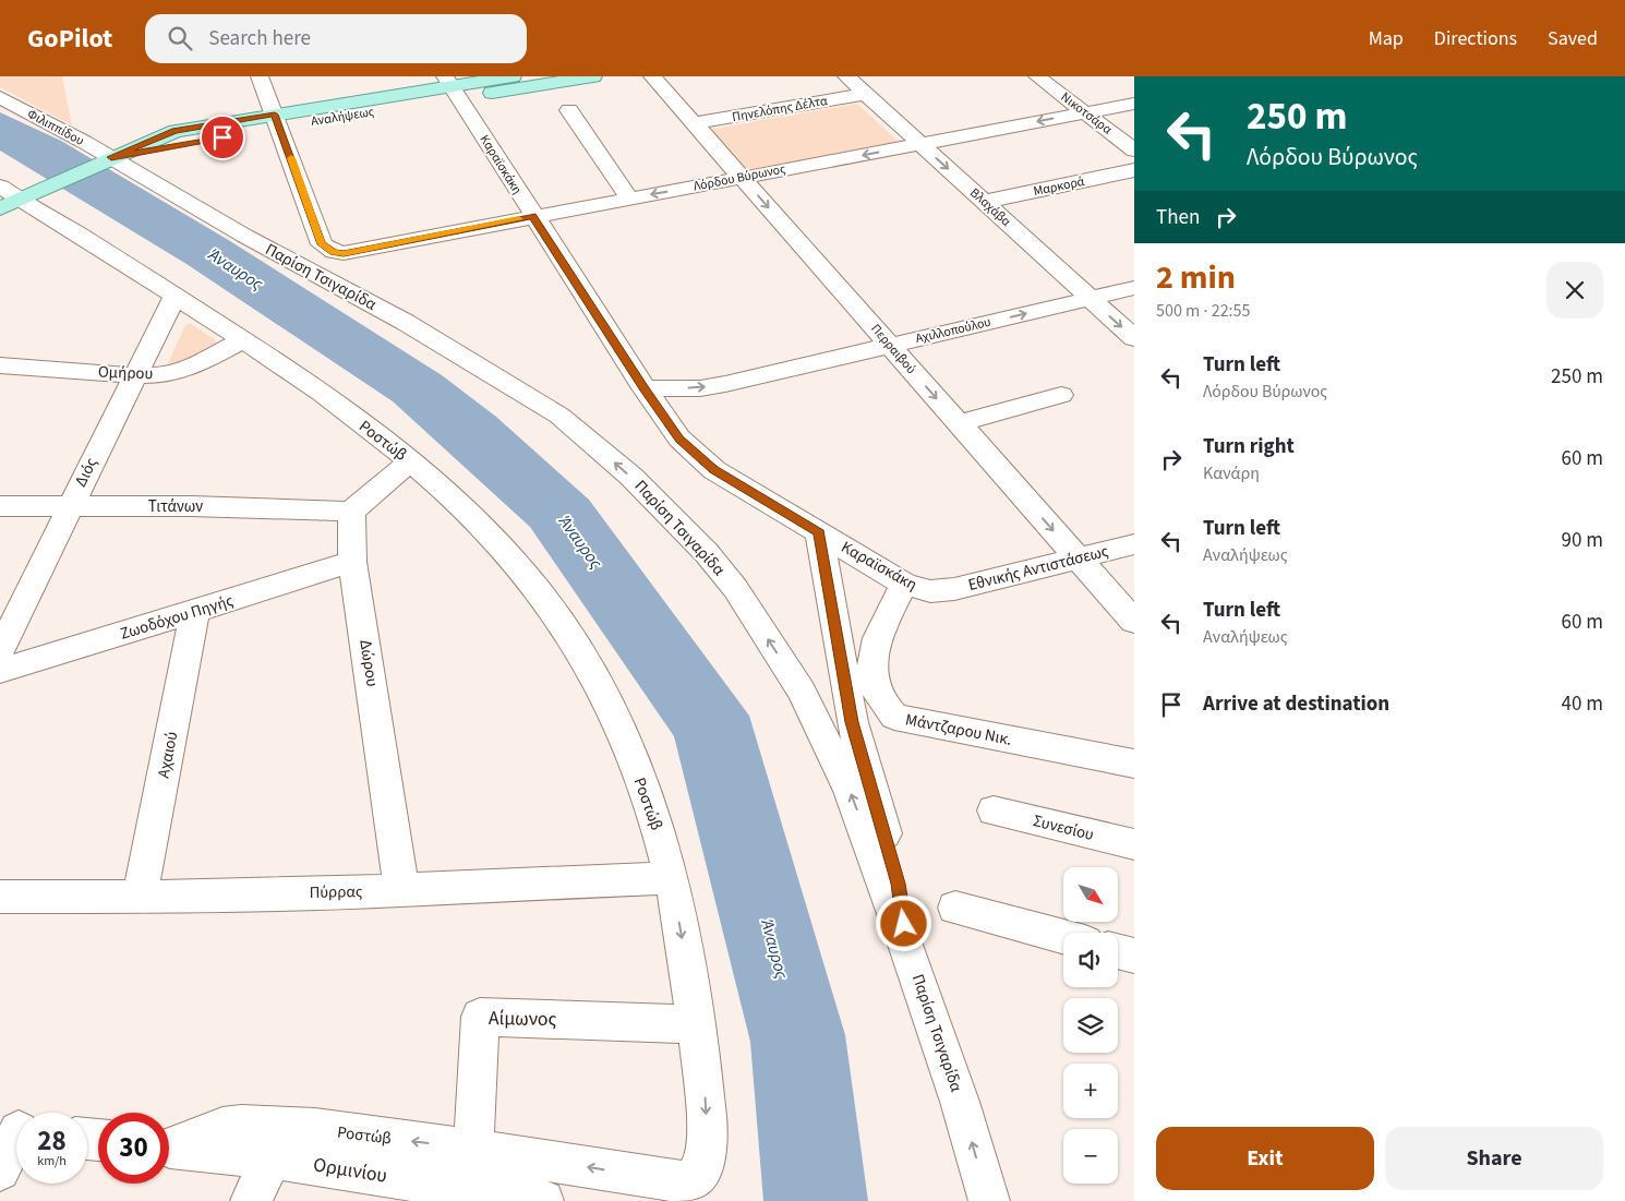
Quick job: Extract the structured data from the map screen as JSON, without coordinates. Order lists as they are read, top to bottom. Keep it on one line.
{"streets":{"main road":["Αναλήψεως"],"street":["Πηνελόπης Δέλτα","Νικοτσάρα","Φιλιππίδου","Καραϊσκάκη","Λόρδου Βύρωνος","Μαρκορά","Βλαχάβα","Παρίση Τσιγαρίδα","Αχιλλοπούλου","Περραιβού","Ομήρου","Ροστώβ","Διός","Τιτάνων","Εθνικής Αντιστάσεως","Ζωοδόχου Πηγής","Δώρου","Μάντζαρου Νικ.","Αχαιού","Συνεσίου","Πύρρας","Αίμωνος","Ορμινίου"]},"crossings":[["Πηνελόπης Δέλτα","Βλαχάβα"],["Πηνελόπης Δέλτα","Περραιβού"],["Νικοτσάρα","Λόρδου Βύρωνος"],["Αναλήψεως","Φιλιππίδου"],["Αναλήψεως","Καραϊσκάκη"],["Αναλήψεως","Λόρδου Βύρωνος"],["Αναλήψεως","Παρίση Τσιγαρίδα"],["Αναλήψεως","Ροστώβ"],["Φιλιππίδου","Παρίση Τσιγαρίδα"],["Καραϊσκάκη","Λόρδου Βύρωνος"],["Καραϊσκάκη","Παρίση Τσιγαρίδα"],["Καραϊσκάκη","Αχιλλοπούλου"],["Καραϊσκάκη","Εθνικής Αντιστάσεως"],["Καραϊσκάκη","Μάντζαρου Νικ."],["Λόρδου Βύρωνος","Βλαχάβα"],["Λόρδου Βύρωνος","Περραιβού"],["Μαρκορά","Βλαχάβα"],["Βλαχάβα","Αχιλλοπούλου"],["Αχιλλοπούλου","Περραιβού"],["Περραιβού","Εθνικής Αντιστάσεως"],["Ομήρου","Ροστώβ"],["Ομήρου","Διός"],["Ροστώβ","Διός"],["Ροστώβ","Πύρρας"],["Ροστώβ","Αίμωνος"],["Διός","Τιτάνων"],["Τιτάνων","Δώρου"],["Ζωοδόχου Πηγής","Δώρου"],["Ζωοδόχου Πηγής","Αχαιού"],["Δώρου","Πύρρας"],["Αχαιού","Πύρρας"]],"one_way":["Λόρδου Βύρωνος","Βλαχάβα","Παρίση Τσιγαρίδα","Αχιλλοπούλου","Περραιβού"],"water":["Άναυρος"],"north":"bottom right","page":{"header":"GoPilot","search":"Search here","nav":["Map","Directions","Saved"],"turn":["250 m","Λόρδου Βύρωνος"],"then":"Then","heading":["2 min","500 m · 22:55"],"list":[{"name":"Turn left","note":"Λόρδου Βύρωνος","value":"250 m"},{"name":"Turn right","note":"Κανάρη","value":"60 m"},{"name":"Turn left","note":"Αναλήψεως","value":"90 m"},{"name":"Turn left","note":"Αναλήψεως","value":"60 m"},{"name":"Arrive at destination","value":"40 m"}],"map_buttons":["+","−"],"speed":"28 km/h","limit":"30","buttons":["Exit","Share"]}}
